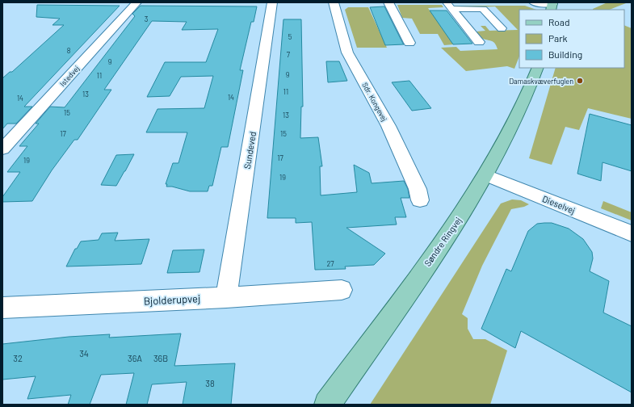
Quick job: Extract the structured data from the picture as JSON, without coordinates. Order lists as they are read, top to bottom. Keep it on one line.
{"streets":{"main road":["Søndre Ringvej"],"street":["Istedvej","Sdr. Kongevej","Sundeved","Dieselvej","Bjolderupvej"]},"crossings":[["Sundeved","Bjolderupvej"],["Dieselvej","Søndre Ringvej"]],"places":["Damaskvæverfuglen"],"house_numbers":["3","5","8","7","9","9","11","11","13","14","14","15","13","17","15","17","19","19","27","34","32","36A","36B","38"],"legend":["Road","Park","Building"]}
